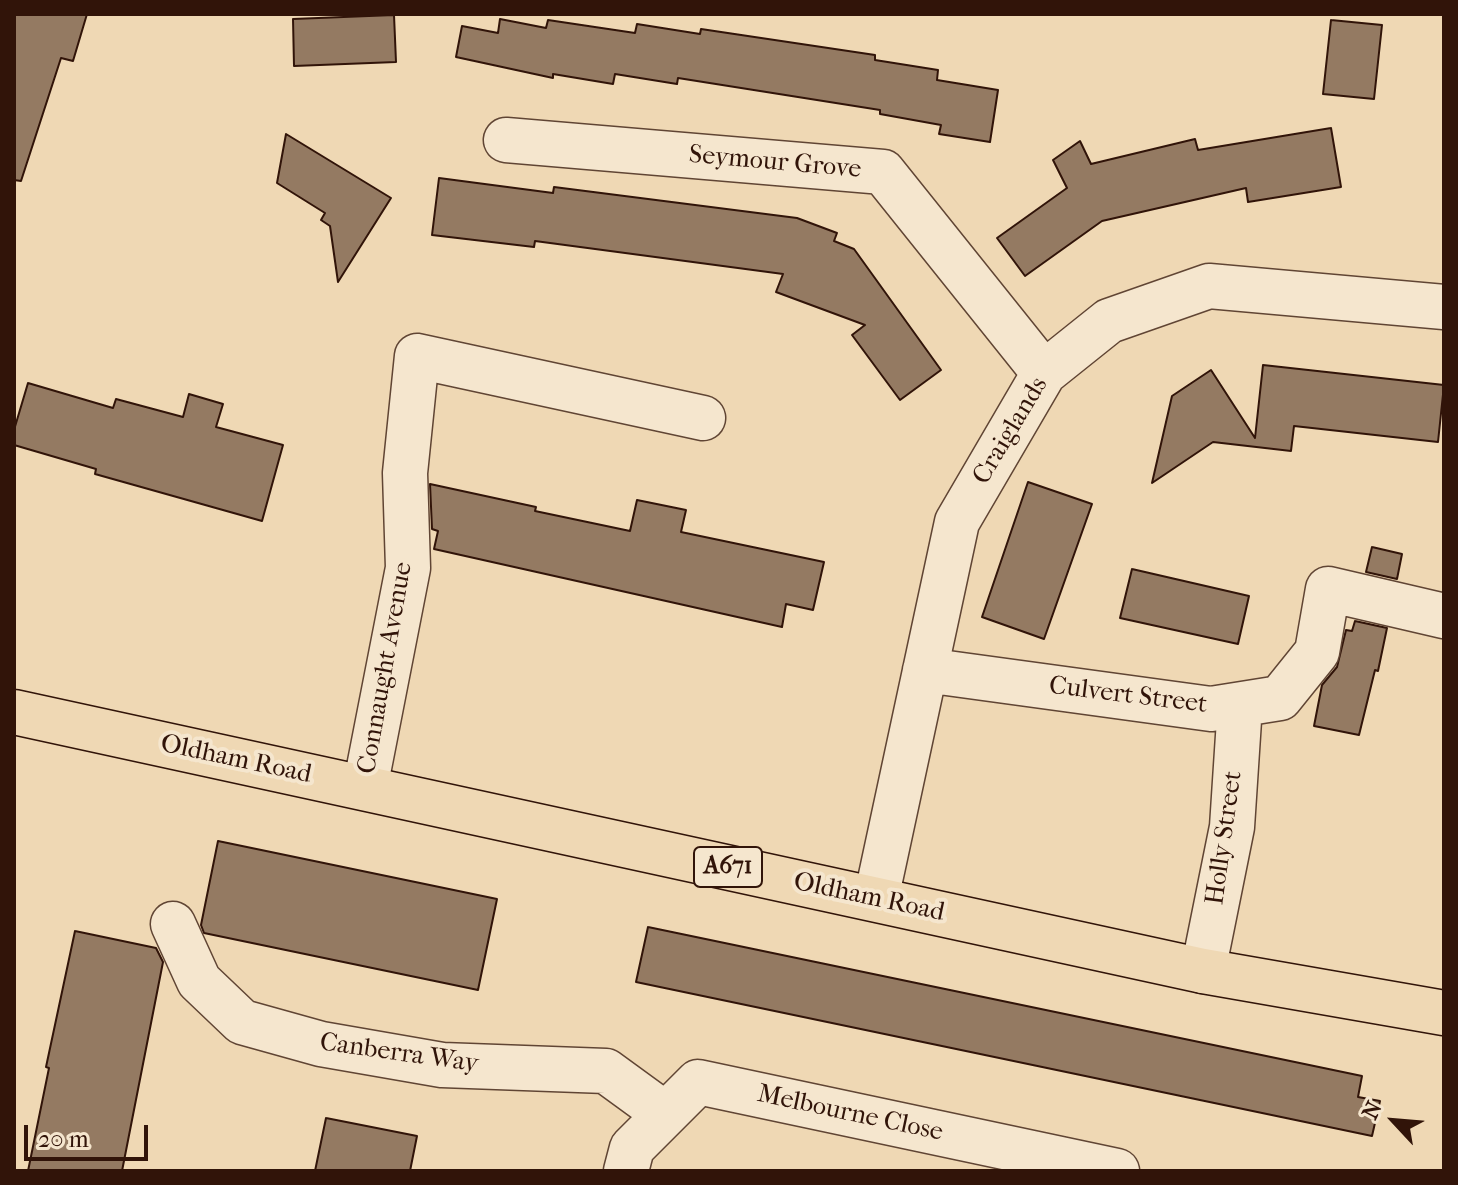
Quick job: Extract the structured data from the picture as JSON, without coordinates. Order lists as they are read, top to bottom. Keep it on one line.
{"streets":{"main road":["Oldham Road","A671"],"street":["Seymour Grove","Craiglands","Connaught Avenue","Culvert Street","Holly Street","Canberra Way","Melbourne Close"]},"crossings":[["Seymour Grove","Craiglands"],["Craiglands","Culvert Street"],["Craiglands","Oldham Road"],["Connaught Avenue","Oldham Road"],["Culvert Street","Holly Street"],["Oldham Road","Holly Street"],["Canberra Way","Melbourne Close"]],"scale_bar":"20 m","north":"top left"}
